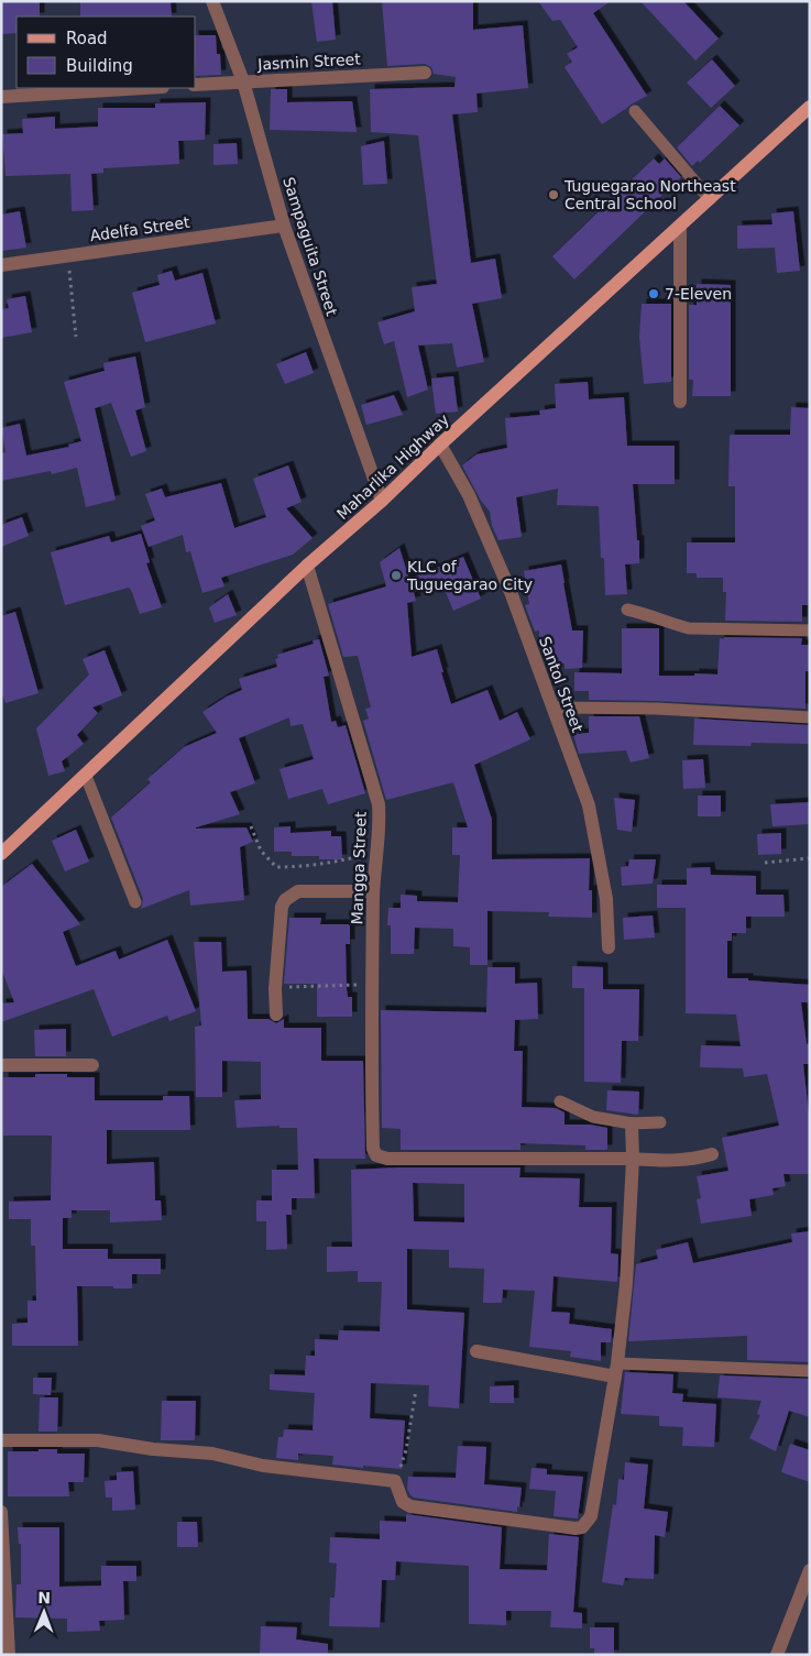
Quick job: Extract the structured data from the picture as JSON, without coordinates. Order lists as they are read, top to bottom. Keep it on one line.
{"streets":{"main road":["Maharlika Highway"],"street":["Jasmin Street","Adelfa Street","Sampaguita Street","Santol Street","Mangga Street"]},"crossings":[["Jasmin Street","Sampaguita Street"],["Adelfa Street","Sampaguita Street"],["Sampaguita Street","Maharlika Highway"],["Maharlika Highway","Santol Street"],["Maharlika Highway","Mangga Street"]],"places":["Tuguegarao Northeast Central School","7-Eleven","KLC of Tuguegarao City"],"legend":["Road","Building"],"north":"top"}
